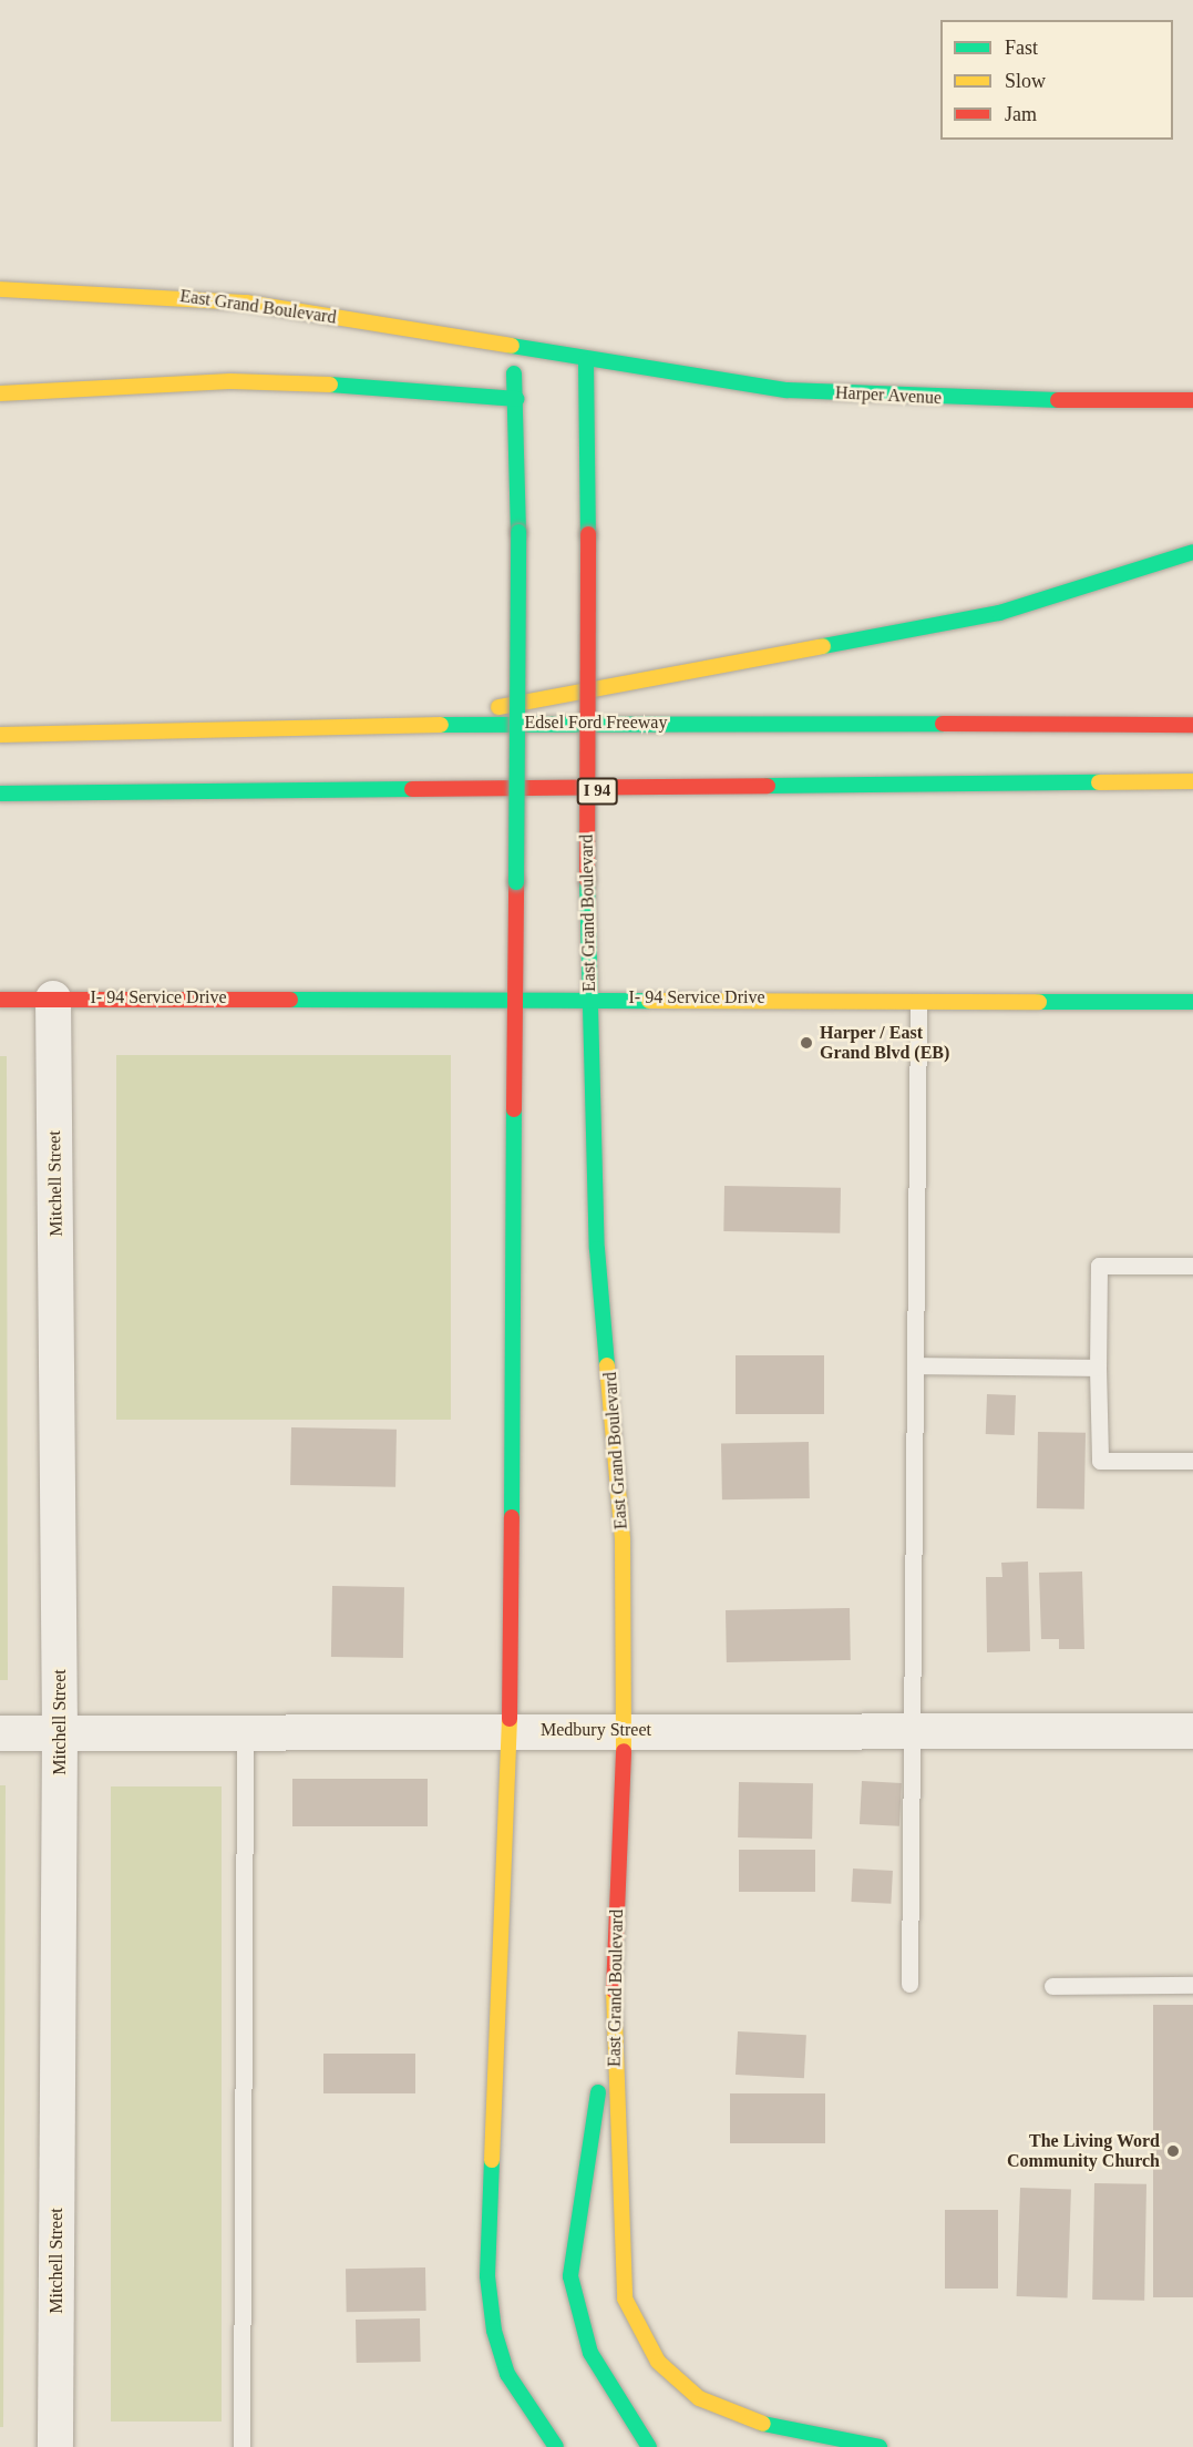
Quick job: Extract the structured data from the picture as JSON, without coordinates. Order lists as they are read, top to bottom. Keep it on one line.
{"streets":{"main road":["East Grand Boulevard","Harper Avenue","Edsel Ford Freeway","I 94","I- 94 Service Drive"],"street":["Mitchell Street","Medbury Street"]},"crossings":[["East Grand Boulevard","Harper Avenue"],["East Grand Boulevard","I- 94 Service Drive"],["East Grand Boulevard","Medbury Street"],["I- 94 Service Drive","Mitchell Street"],["Mitchell Street","Medbury Street"]],"places":["Harper / East Grand Blvd (EB)","The Living Word Community Church"],"legend":["Fast","Slow","Jam"]}
